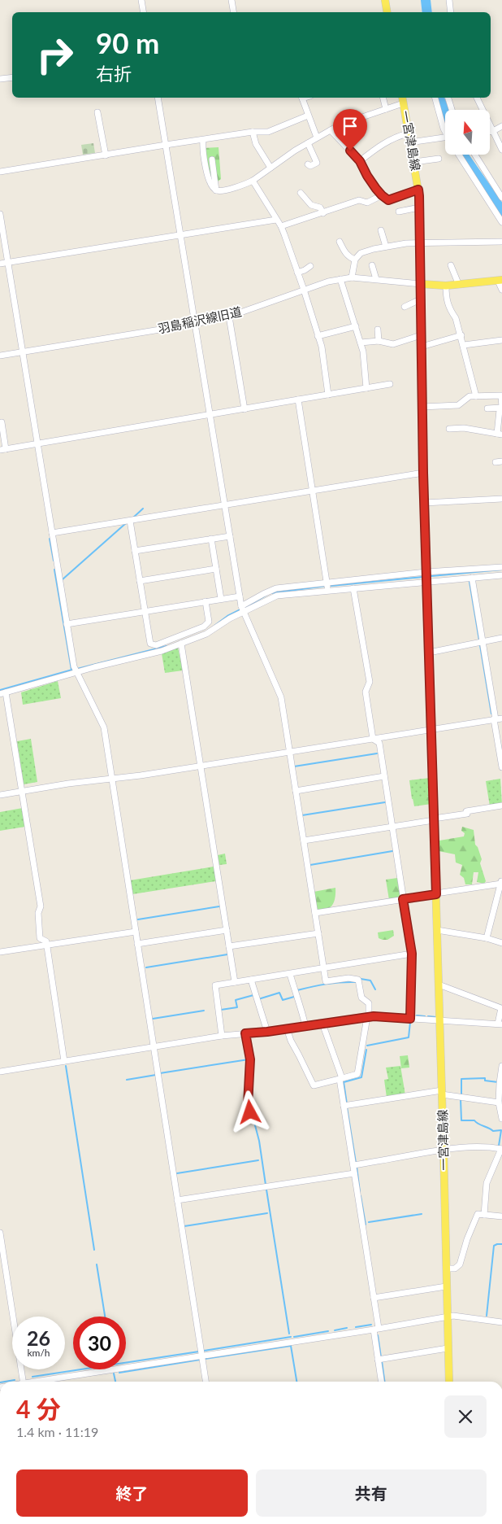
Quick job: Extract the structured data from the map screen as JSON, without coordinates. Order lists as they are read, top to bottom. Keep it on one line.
{"streets":{"main road":["一宮津島線"],"street":["羽島稲沢線旧道"]},"crossings":[["一宮津島線","羽島稲沢線旧道"]],"north":"top","page":{"turn":["90 m","右折"],"speed":"26 km/h","limit":"30","heading":["4 分","1.4 km · 11:19"],"buttons":["終了","共有"]}}
